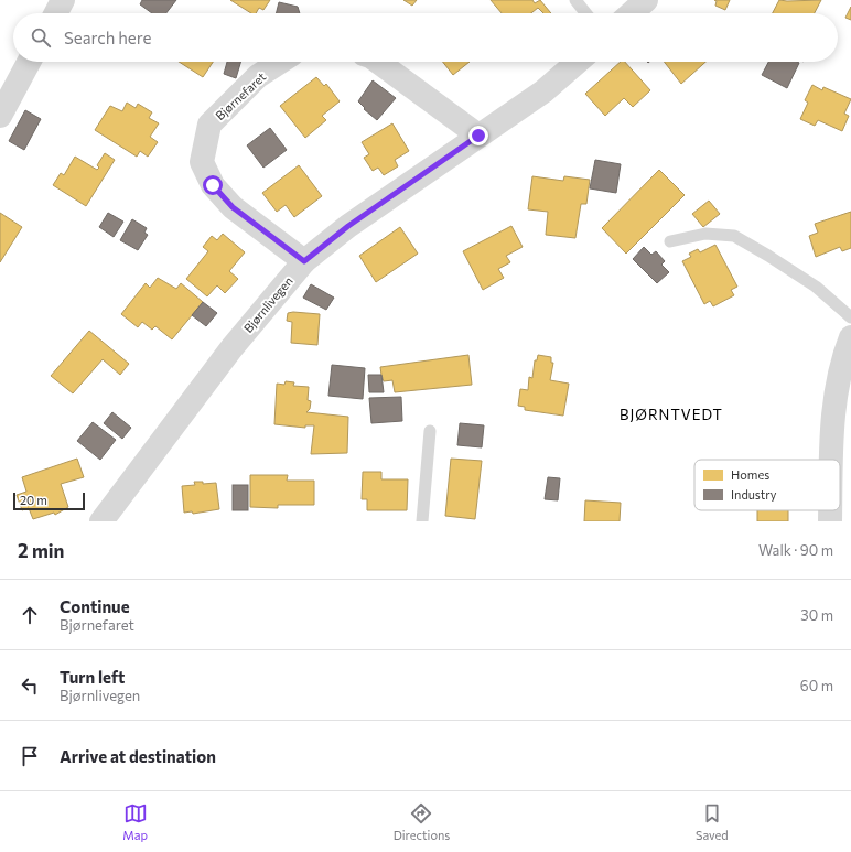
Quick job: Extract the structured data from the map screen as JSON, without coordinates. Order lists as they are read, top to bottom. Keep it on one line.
{"streets":{"street":["Bjørnefaret","Bjørnlivegen"]},"crossings":[["Bjørnefaret","Bjørnlivegen"]],"districts":["BJØRNTVEDT"],"legend":["Homes","Industry"],"scale_bar":"20 m","page":{"search":"Search here","scale":"20 m","heading":["2 min","Walk · 90 m"],"list":[["Continue","Bjørnefaret","30 m"],["Turn left","Bjørnlivegen","60 m"],"Arrive at destination"],"nav":["Map","Directions","Saved"]}}
